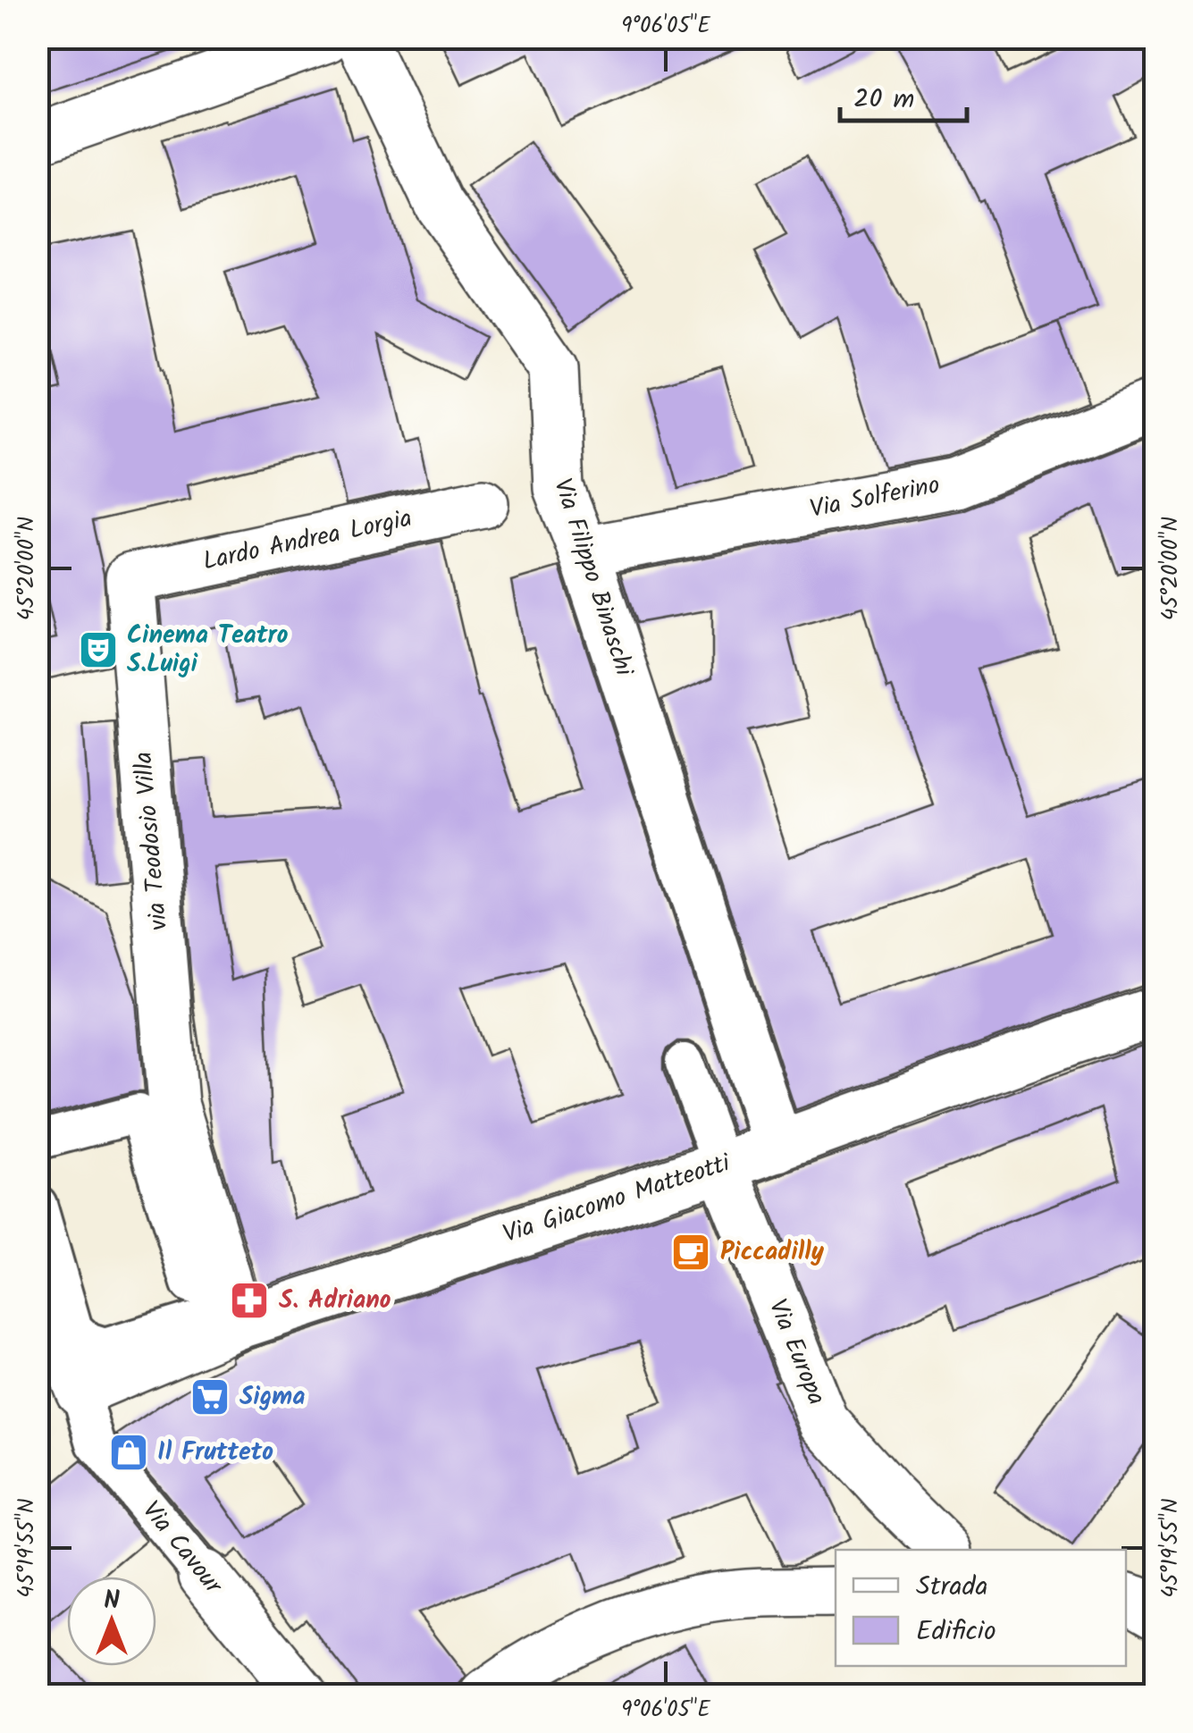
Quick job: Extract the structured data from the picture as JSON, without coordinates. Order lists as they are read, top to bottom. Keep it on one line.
{"streets":{"street":["Via Solferino","Lardo Andrea Lorgia","Via Filippo Binaschi","via Teodosio Villa","Via Giacomo Matteotti","Via Europa","Via Cavour"]},"crossings":[["Via Solferino","Via Filippo Binaschi"],["Lardo Andrea Lorgia","via Teodosio Villa"],["Via Filippo Binaschi","Via Giacomo Matteotti"],["via Teodosio Villa","Via Giacomo Matteotti"],["Via Giacomo Matteotti","Via Europa"],["Via Giacomo Matteotti","Via Cavour"]],"places":{"theatre":["Cinema Teatro S.Luigi"],"cafe":["Piccadilly"],"pharmacy":["S. Adriano"],"supermarket":["Sigma"],"shop":["Il Frutteto"]},"legend":["Strada","Edificio"],"scale_bar":"20 m","north":"top","coordinates":["9°06'05\"E","45°20'00\"N","45°19'55\"N"]}
